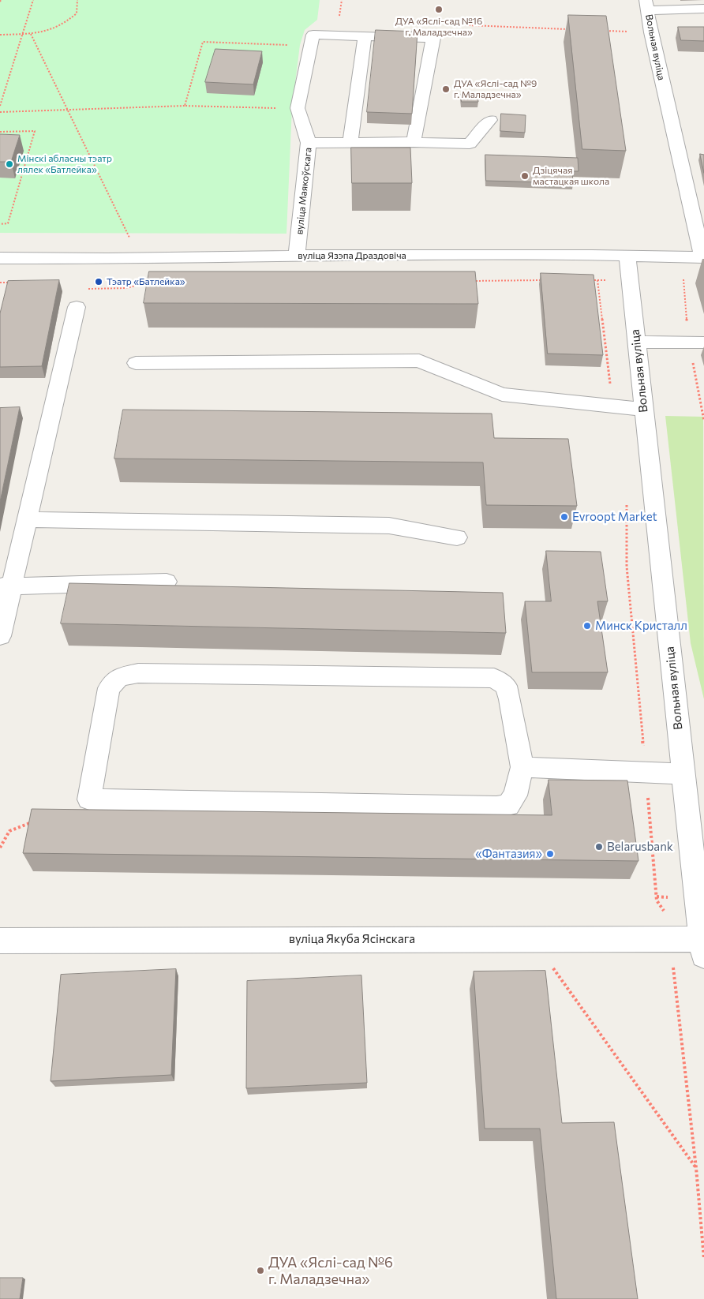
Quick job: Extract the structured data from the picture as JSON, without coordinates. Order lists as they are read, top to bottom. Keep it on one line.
{"streets":{"street":["Вольная вуліца","вуліца Маякоўскага","вуліца Язэпа Драздовіча","вуліца Якуба Ясінскага"]},"crossings":[["Вольная вуліца","вуліца Язэпа Драздовіча"],["Вольная вуліца","вуліца Якуба Ясінскага"],["вуліца Маякоўскага","вуліца Язэпа Драздовіча"]],"places":["ДУА «Яслі-сад №16 г. Маладзечна»","ДУА «Яслі-сад №9 г. Маладзечна»","Мінскі абласны тэатр лялек «Батлейка»","Дзіцячая мастацкая школа","Тэатр «Батлейка»","Evroopt Market","Минск Кристалл","Belarusbank","«Фантазия»","ДУА «Яслі-сад №6 г. Маладзечна»"]}
